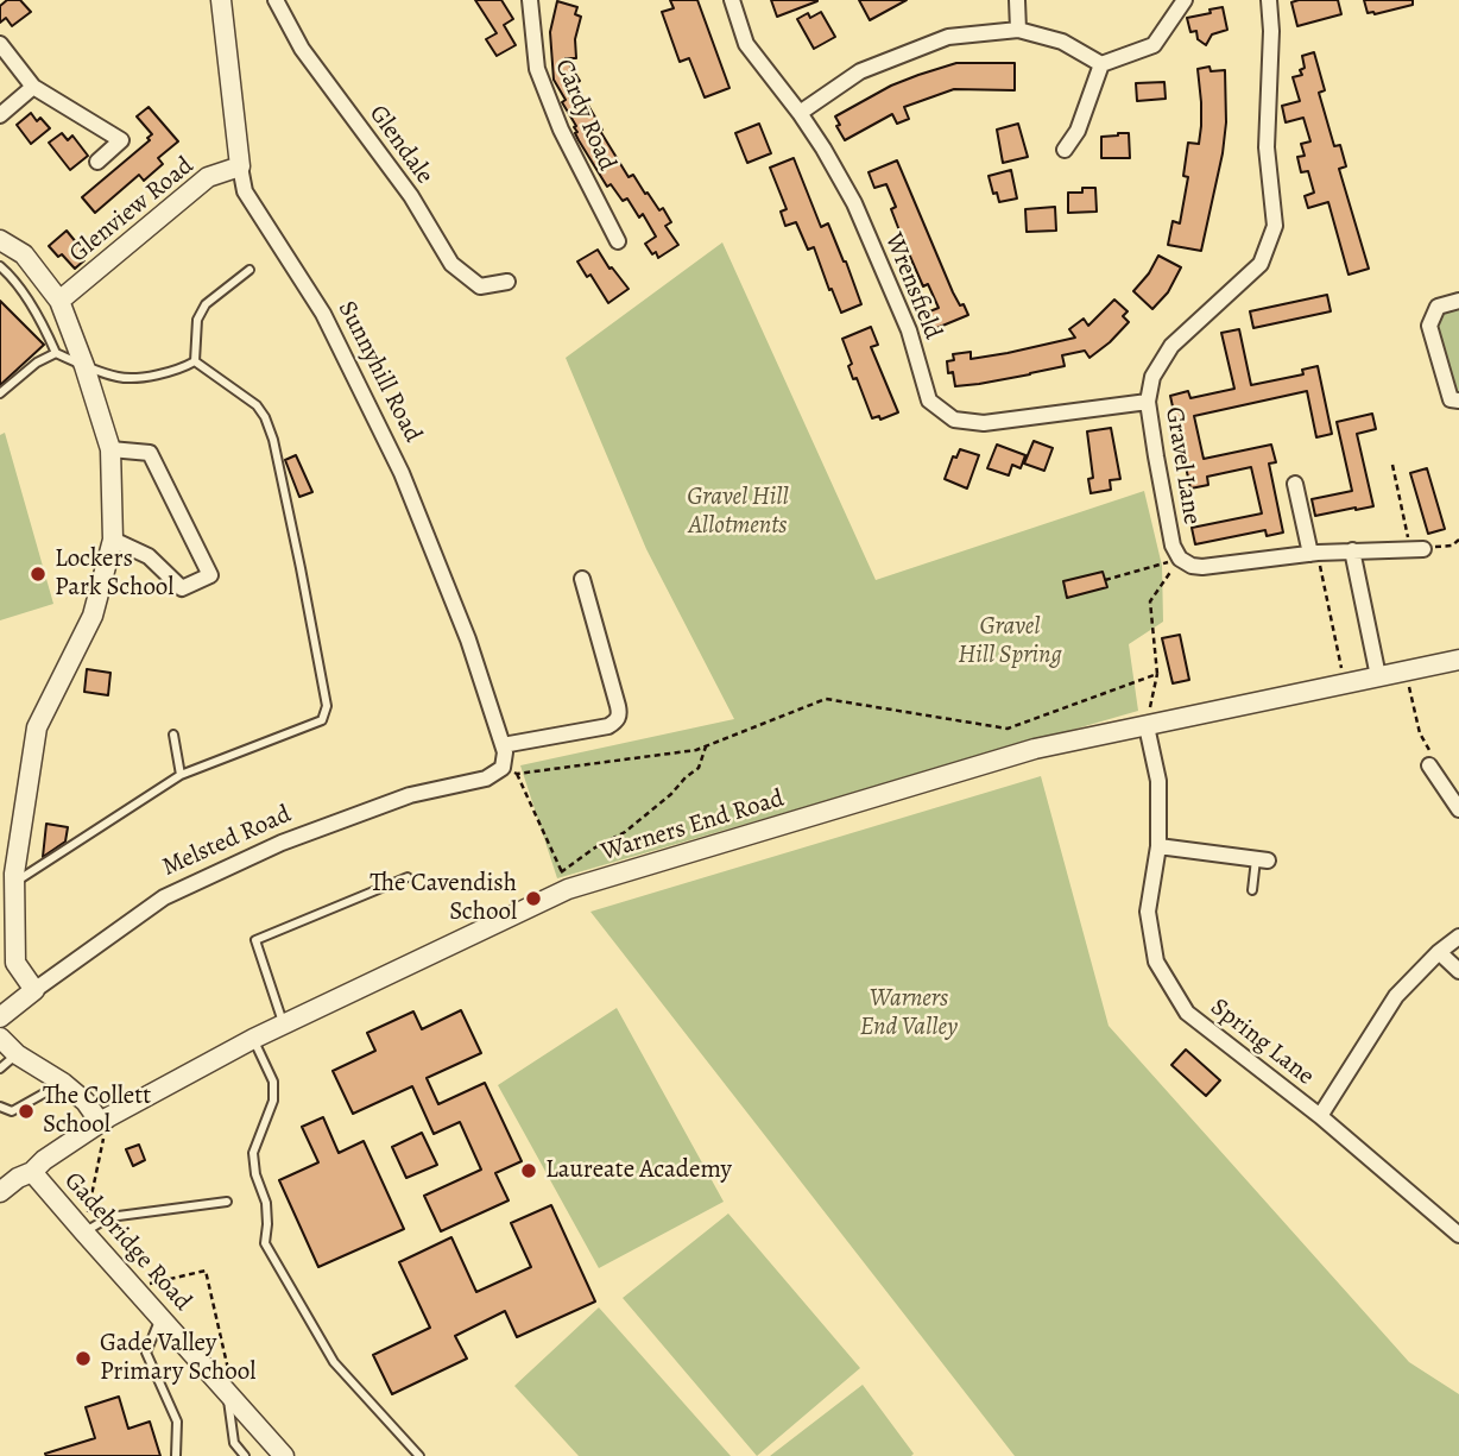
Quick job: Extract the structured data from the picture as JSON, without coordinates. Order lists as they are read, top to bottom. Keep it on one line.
{"streets":{"street":["Cardy Road","Glendale","Glenview Road","Wrensfield","Sunnyhill Road","Gravel Lane","Warners End Road","Melsted Road","Spring Lane","Gadebridge Road"]},"crossings":[["Glenview Road","Sunnyhill Road"],["Wrensfield","Gravel Lane"],["Sunnyhill Road","Melsted Road"],["Warners End Road","Spring Lane"],["Warners End Road","Gadebridge Road"]],"parks":["Gravel Hill Allotments","Gravel Hill Spring","Warners End Valley"],"places":["Lockers Park School","The Cavendish School","The Collett School","Laureate Academy","Gade Valley Primary School"]}
